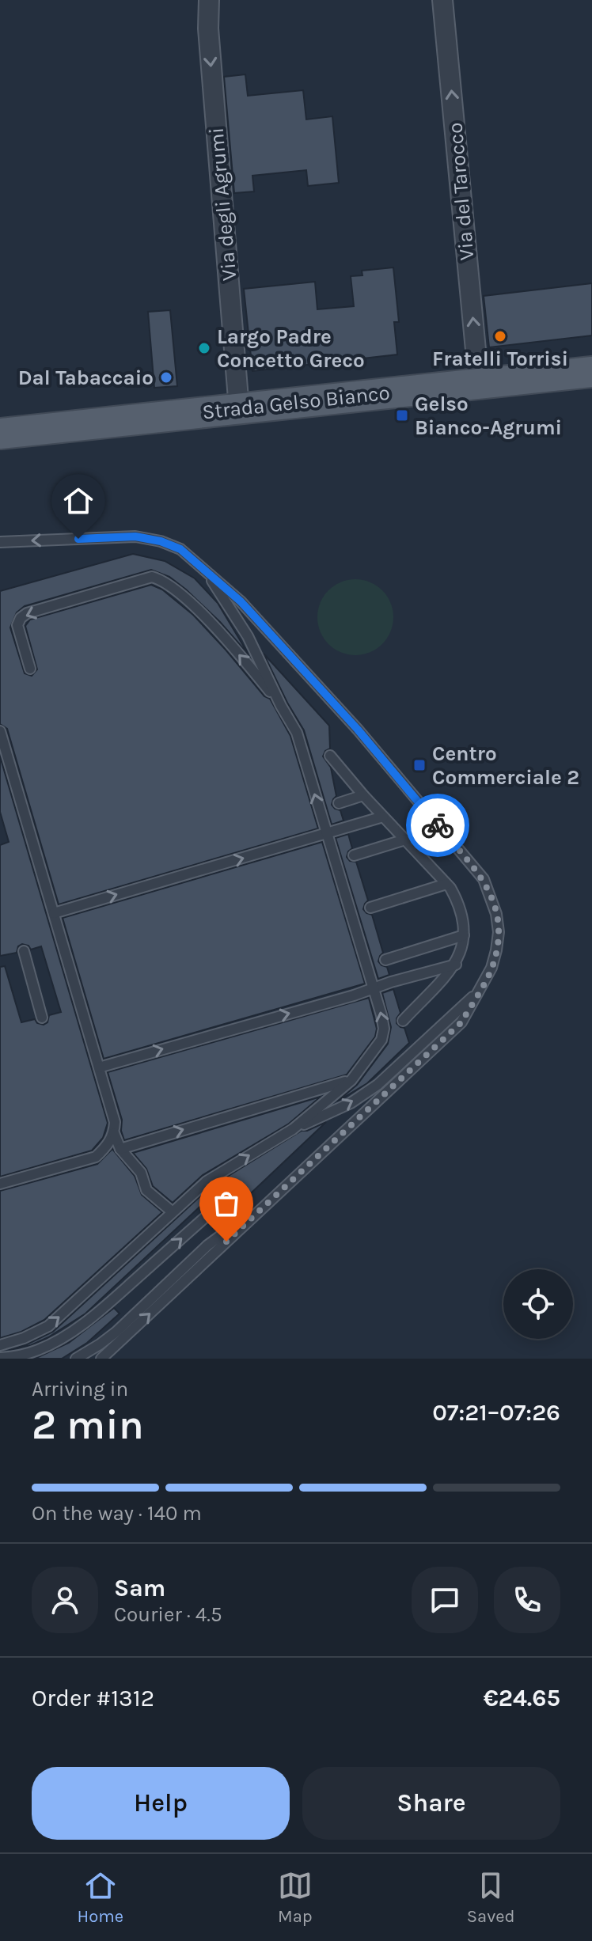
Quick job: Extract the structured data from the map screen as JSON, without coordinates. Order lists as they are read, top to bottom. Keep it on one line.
{"streets":{"main road":["Strada Gelso Bianco"],"street":["Via del Tarocco","Via degli Agrumi"]},"crossings":[["Via del Tarocco","Strada Gelso Bianco"],["Via degli Agrumi","Strada Gelso Bianco"]],"one_way":["Via del Tarocco","Via degli Agrumi"],"places":{"other":["Fratelli Torrisi","Largo Padre Concetto Greco","Dal Tabaccaio"],"transit":["Gelso Bianco-Agrumi","Centro Commerciale 2"]},"page":{"heading":["2 min","Arriving in","07:21–07:26"],"panel":["Sam","Courier · 4.5","Order #1312","€24.65"],"bar":"On the way · 140 m","buttons":["Help","Share"],"tabs":["Home","Map","Saved"]}}
